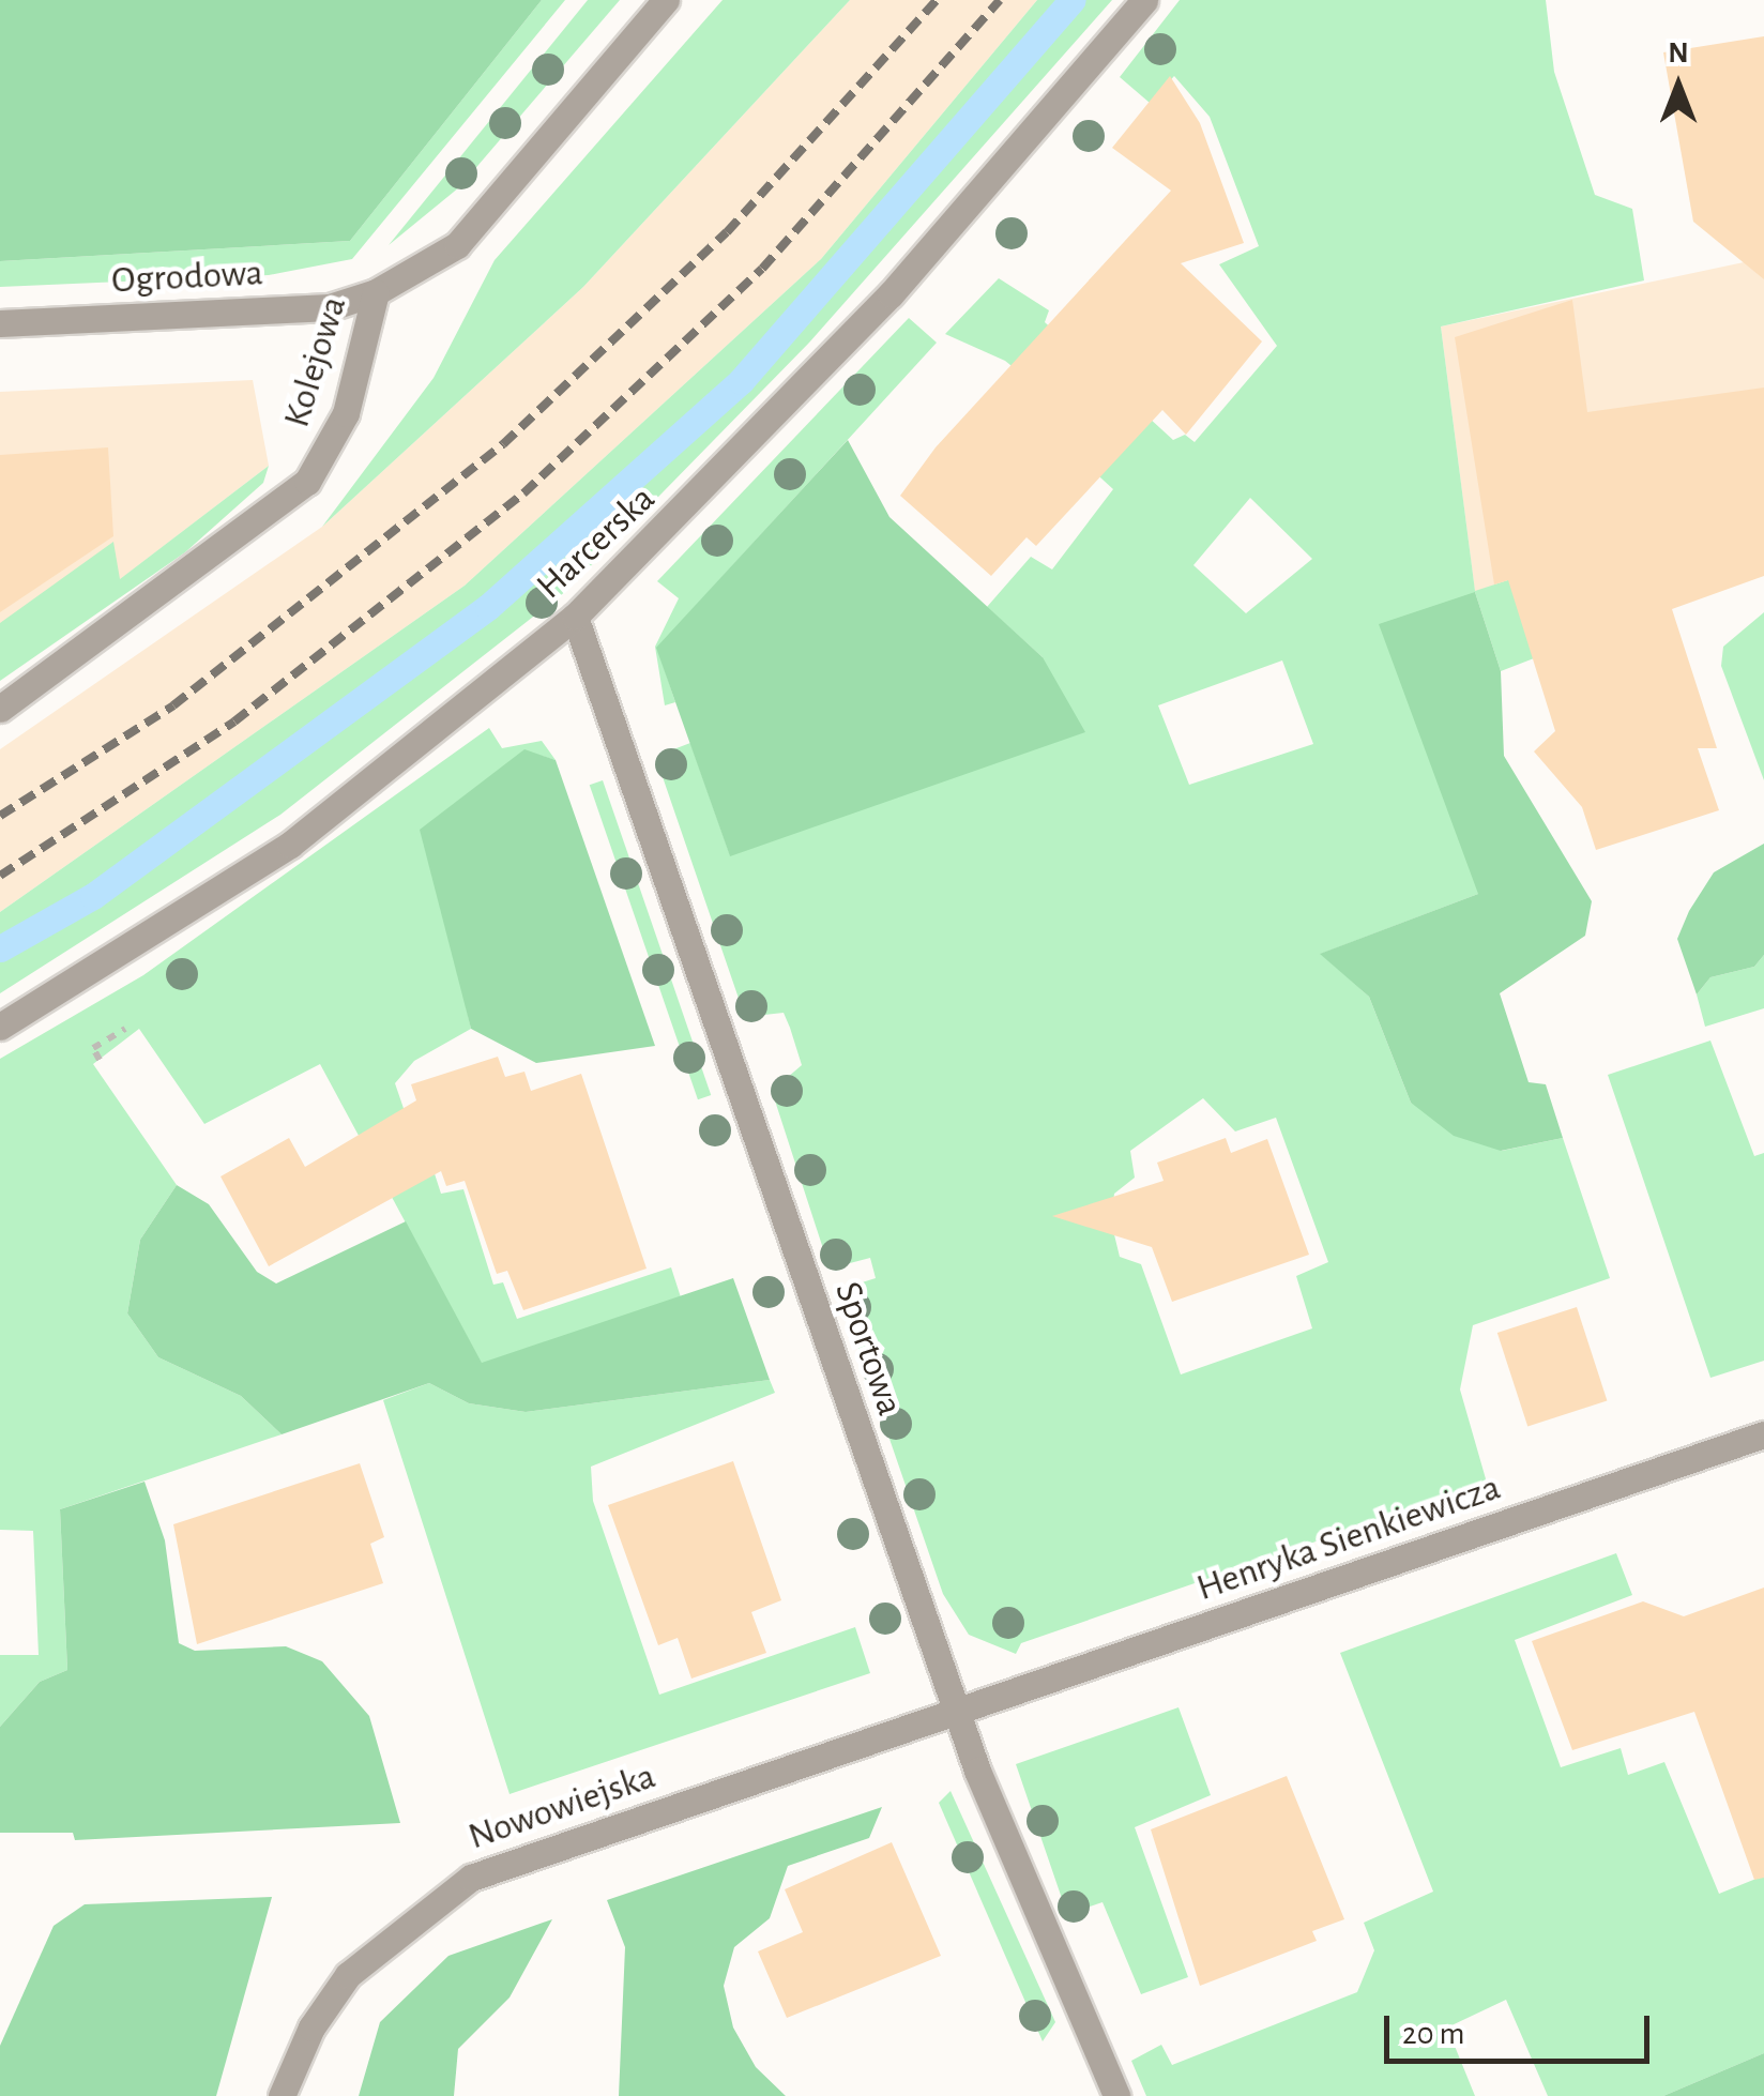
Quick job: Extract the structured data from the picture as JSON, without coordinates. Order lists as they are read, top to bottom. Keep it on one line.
{"streets":{"street":["Ogrodowa","Kolejowa","Harcerska","Sportowa","Henryka Sienkiewicza","Nowowiejska"]},"crossings":[["Ogrodowa","Kolejowa"],["Harcerska","Sportowa"],["Sportowa","Henryka Sienkiewicza"],["Sportowa","Nowowiejska"],["Henryka Sienkiewicza","Nowowiejska"]],"scale_bar":"20 m","north":"top"}
